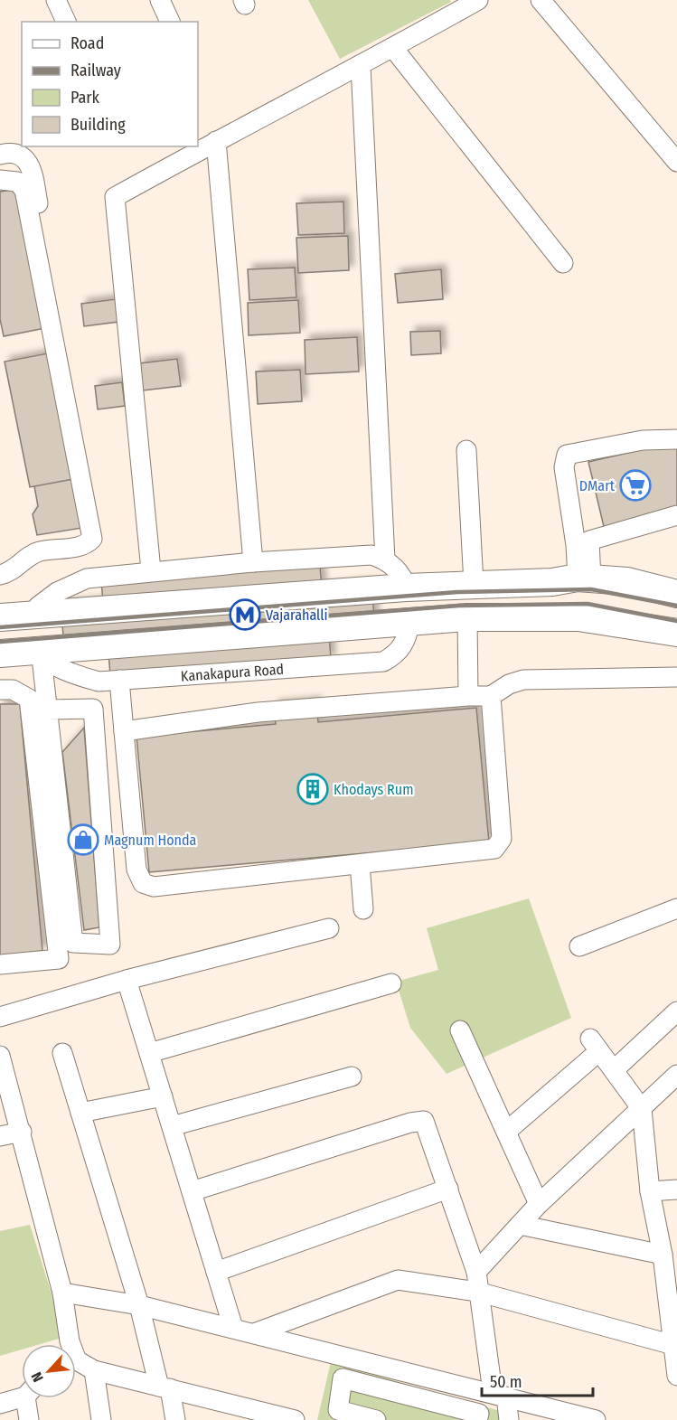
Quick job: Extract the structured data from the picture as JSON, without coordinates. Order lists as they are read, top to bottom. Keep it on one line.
{"streets":{"street":["Kanakapura Road"]},"places":{"supermarket":["DMart"],"metro station":["Vajarahalli"],"building":["Khodays Rum"],"shop":["Magnum Honda"]},"legend":["Road","Railway","Park","Building"],"scale_bar":"50 m","north":"bottom left"}
